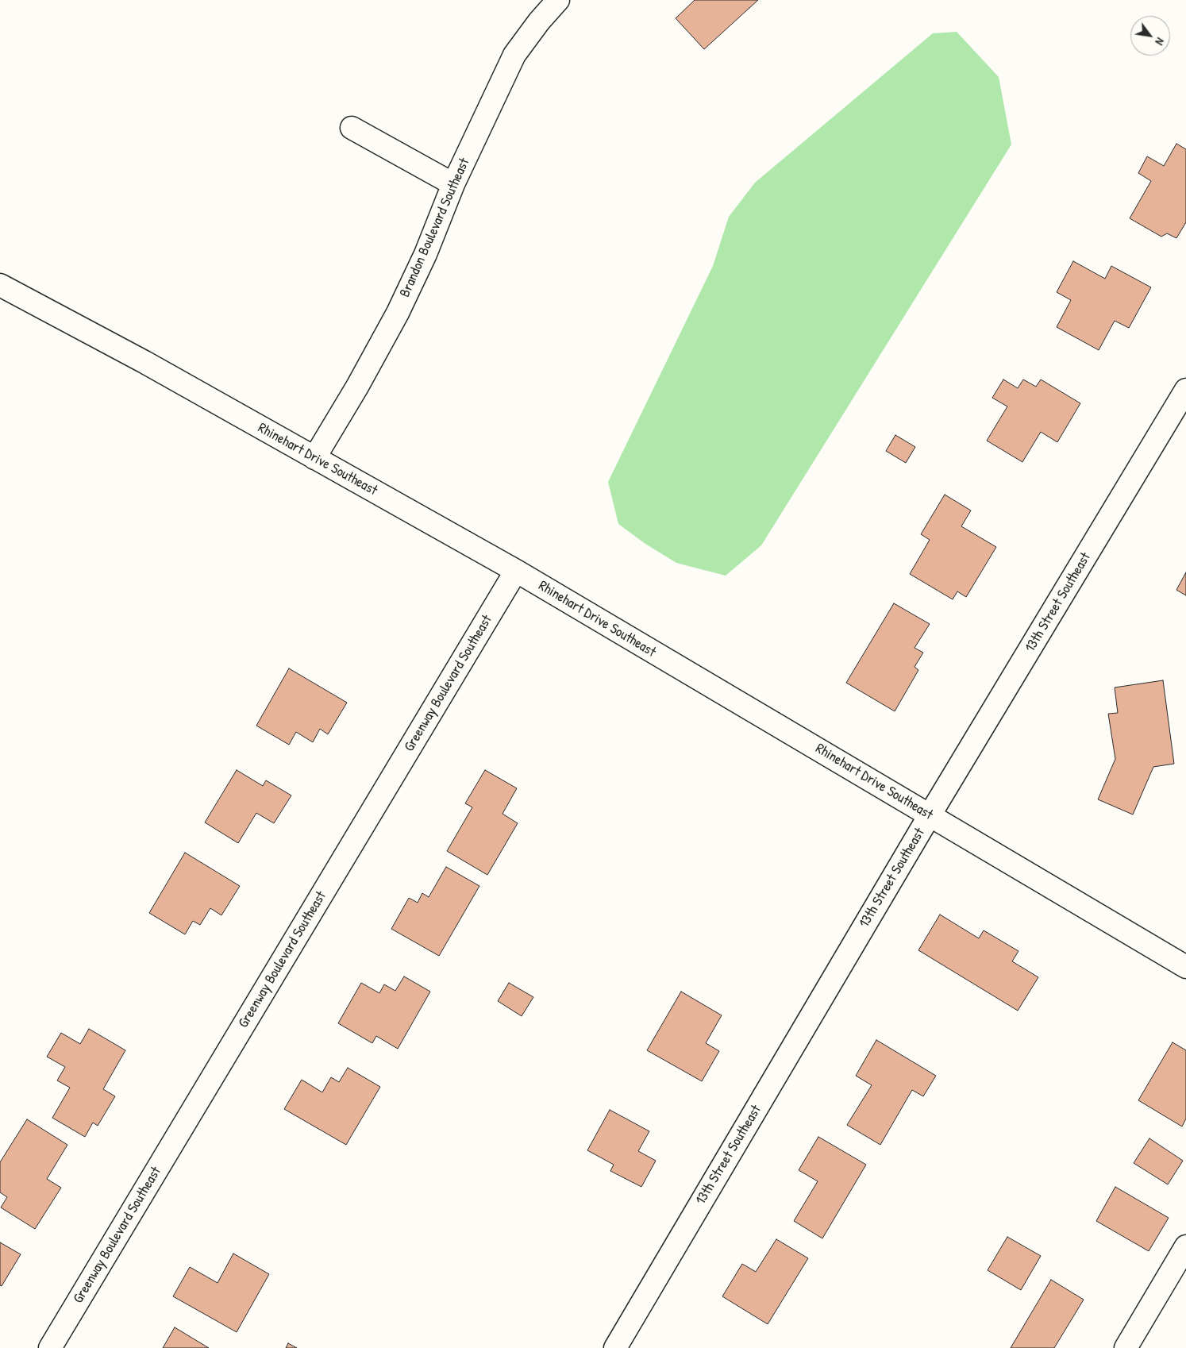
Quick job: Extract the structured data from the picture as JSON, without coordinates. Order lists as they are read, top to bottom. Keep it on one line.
{"streets":{"street":["Brandon Boulevard Southeast","Rhinehart Drive Southeast","13th Street Southeast","Greenway Boulevard Southeast"]},"crossings":[["Brandon Boulevard Southeast","Rhinehart Drive Southeast"],["Rhinehart Drive Southeast","13th Street Southeast"],["Rhinehart Drive Southeast","Greenway Boulevard Southeast"]],"north":"bottom right"}
